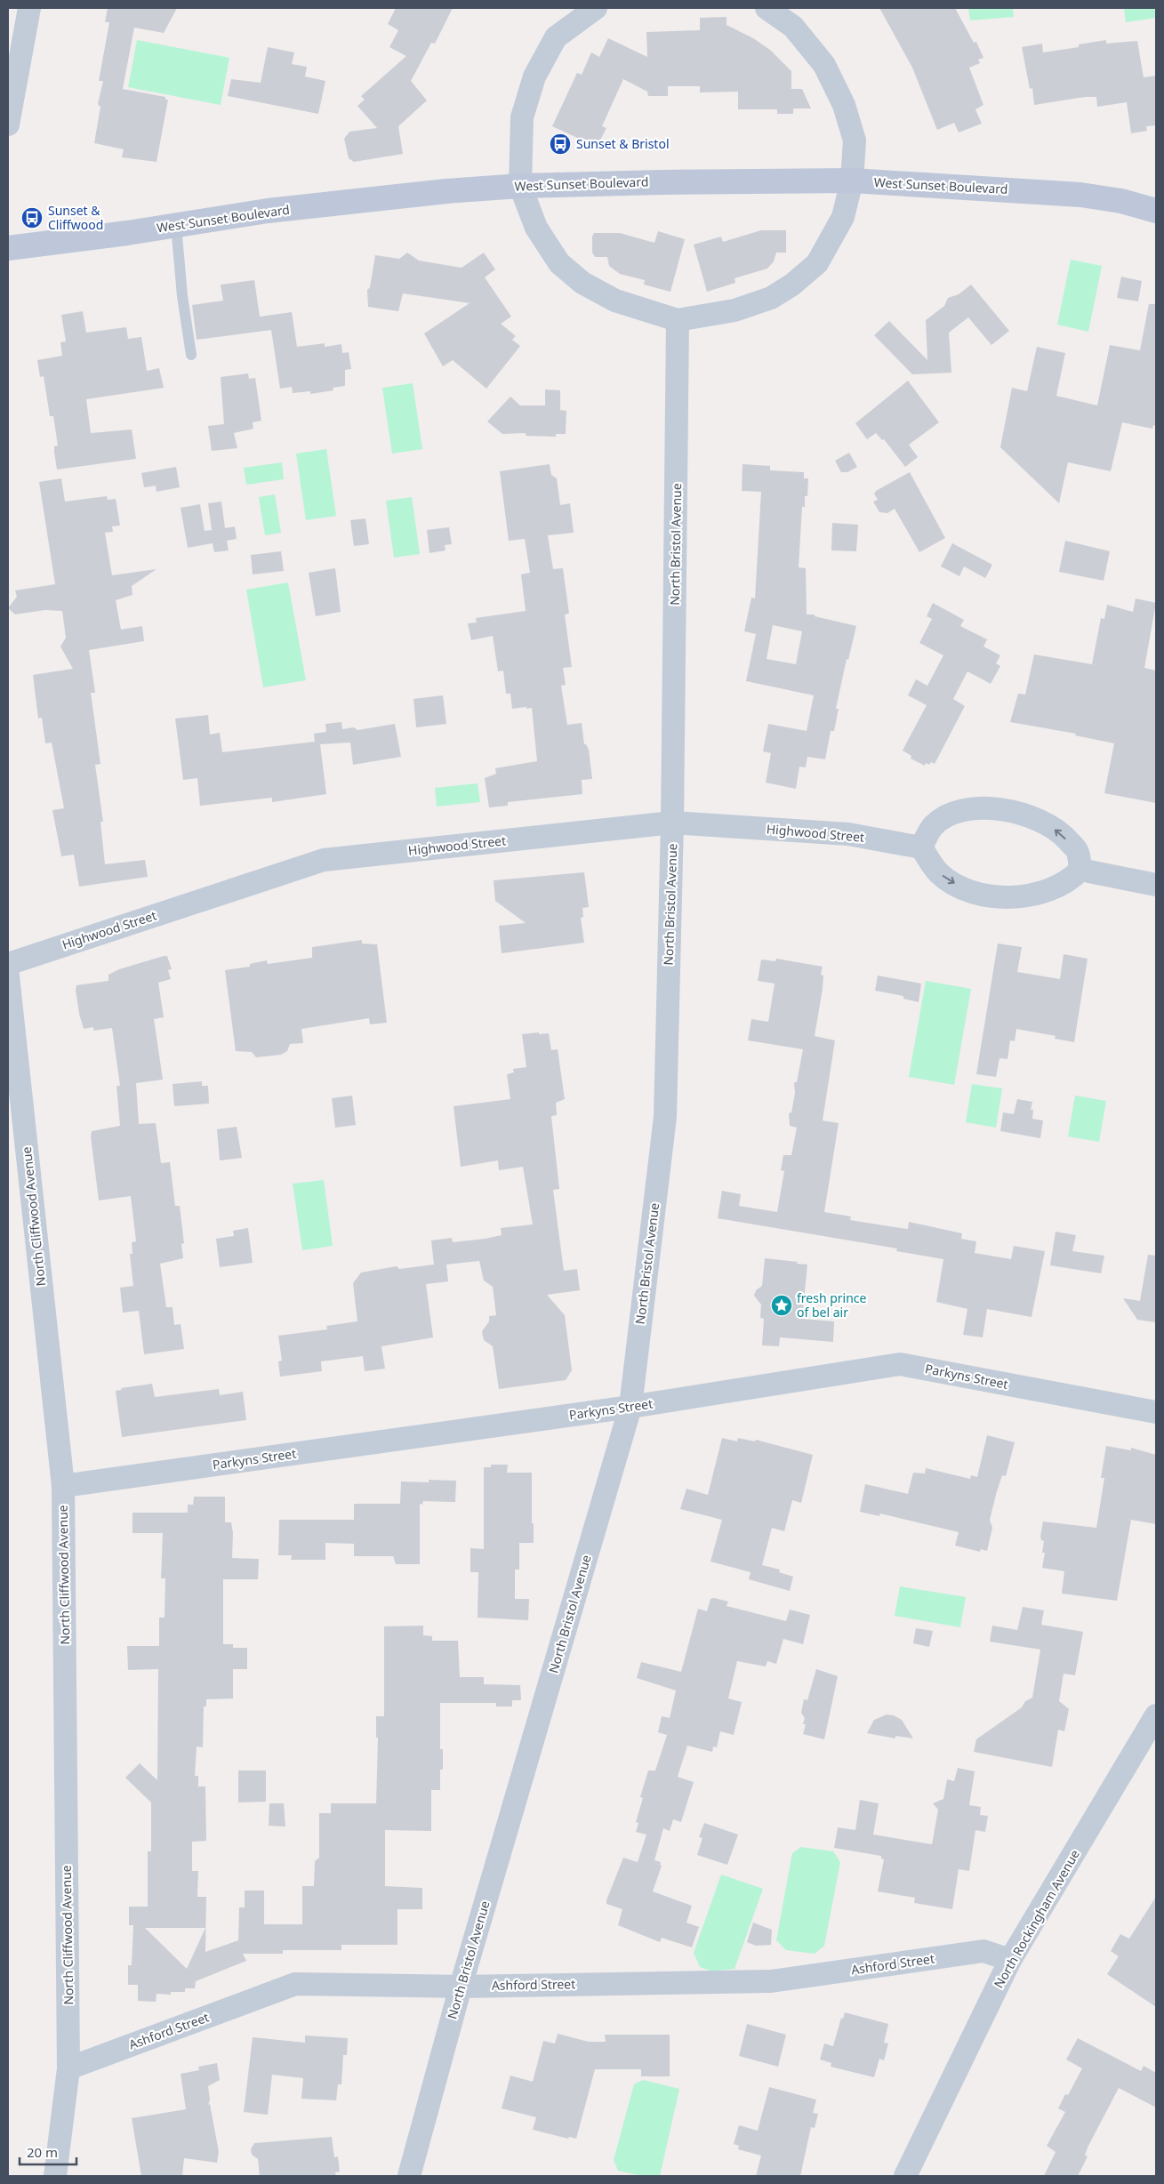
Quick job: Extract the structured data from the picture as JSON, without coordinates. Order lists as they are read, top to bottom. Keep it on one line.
{"streets":{"main road":["West Sunset Boulevard"],"street":["North Bristol Avenue","Highwood Street","North Cliffwood Avenue","Parkyns Street","North Rockingham Avenue","Ashford Street"]},"crossings":[["North Bristol Avenue","Highwood Street"],["North Bristol Avenue","Parkyns Street"],["North Bristol Avenue","Ashford Street"],["North Cliffwood Avenue","Parkyns Street"],["North Cliffwood Avenue","Ashford Street"],["North Rockingham Avenue","Ashford Street"]],"places":{"bus stop":["Sunset & Bristol","Sunset & Cliffwood"],"place":["fresh prince of bel air"]},"scale_bar":"20 m"}
